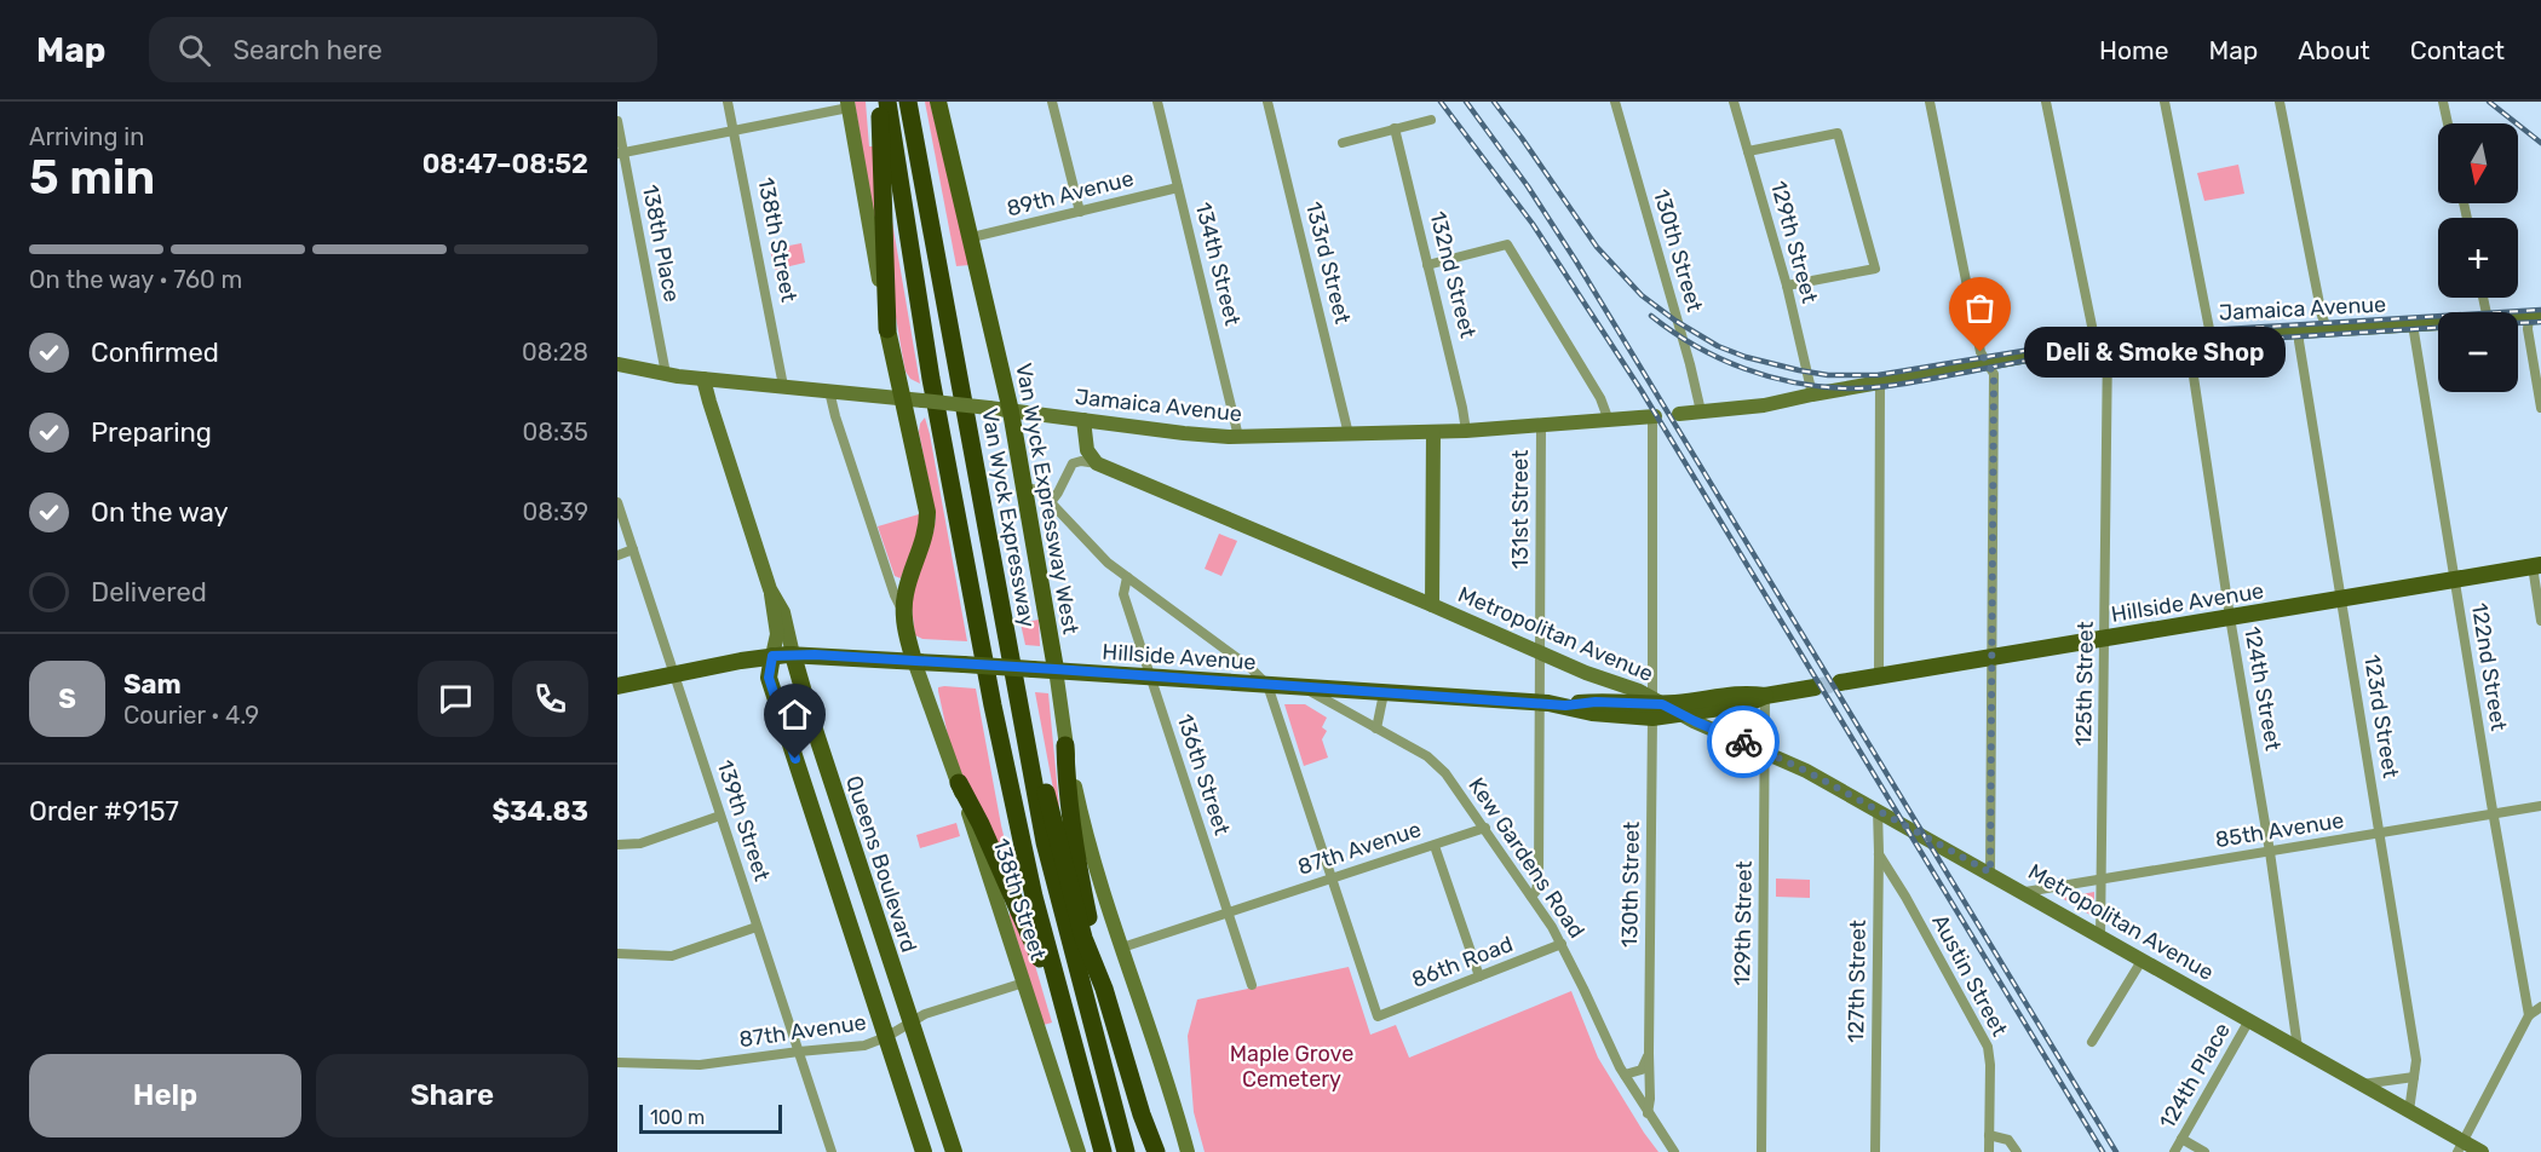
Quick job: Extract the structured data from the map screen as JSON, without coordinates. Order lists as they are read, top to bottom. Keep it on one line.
{"streets":{"highway":["Van Wyck Expressway"],"main road":["138th Street","Jamaica Avenue","Van Wyck Expressway West","Hillside Avenue","Metropolitan Avenue","Queens Boulevard"],"street":["89th Avenue","129th Street","138th Place","130th Street","133rd Street","134th Street","132nd Street","131st Street","122nd Street","125th Street","124th Street","123rd Street","136th Street","139th Street","85th Avenue","87th Avenue","Kew Gardens Road","86th Road","Austin Street","127th Street","124th Place"]},"crossings":[["89th Avenue","134th Street"],["89th Avenue","Van Wyck Expressway West"],["138th Street","Jamaica Avenue"],["138th Street","Hillside Avenue"],["138th Street","87th Avenue"],["129th Street","Jamaica Avenue"],["129th Street","Hillside Avenue"],["129th Street","Metropolitan Avenue"],["138th Place","Jamaica Avenue"],["130th Street","Jamaica Avenue"],["130th Street","Hillside Avenue"],["130th Street","Metropolitan Avenue"],["130th Street","Kew Gardens Road"],["133rd Street","Jamaica Avenue"],["134th Street","Jamaica Avenue"],["132nd Street","Jamaica Avenue"],["Jamaica Avenue","Van Wyck Expressway West"],["Jamaica Avenue","131st Street"],["Jamaica Avenue","122nd Street"],["Jamaica Avenue","125th Street"],["Jamaica Avenue","124th Street"],["Jamaica Avenue","123rd Street"],["Jamaica Avenue","Queens Boulevard"],["Van Wyck Expressway West","Hillside Avenue"],["Van Wyck Expressway West","87th Avenue"],["131st Street","Hillside Avenue"],["131st Street","Metropolitan Avenue"],["131st Street","Kew Gardens Road"],["Hillside Avenue","Metropolitan Avenue"],["Hillside Avenue","122nd Street"],["Hillside Avenue","125th Street"],["Hillside Avenue","124th Street"],["Hillside Avenue","123rd Street"],["Hillside Avenue","136th Street"],["Hillside Avenue","139th Street"],["Hillside Avenue","Kew Gardens Road"],["Hillside Avenue","Queens Boulevard"],["Metropolitan Avenue","125th Street"],["Metropolitan Avenue","124th Street"],["Metropolitan Avenue","123rd Street"],["Metropolitan Avenue","85th Avenue"],["Metropolitan Avenue","127th Street"],["Metropolitan Avenue","124th Place"],["122nd Street","85th Avenue"],["125th Street","85th Avenue"],["124th Street","85th Avenue"],["123rd Street","85th Avenue"],["136th Street","87th Avenue"],["139th Street","87th Avenue"],["87th Avenue","Kew Gardens Road"],["87th Avenue","Queens Boulevard"],["87th Avenue","86th Road"],["Kew Gardens Road","86th Road"],["Austin Street","127th Street"]],"parks":["Maple Grove Cemetery"],"places":["Deli & Smoke Shop"],"scale_bar":"100 m","north":"bottom","page":{"header":"Map","search":"Search here","nav":["Home","Map","About","Contact"],"heading":["5 min","Arriving in","08:47–08:52"],"panel":["Sam","Courier · 4.9","Order #9157","$34.83"],"map_buttons":["+","−"],"bar":"On the way · 760 m","list":[["Confirmed","08:28"],["Preparing","08:35"],["On the way","08:39"],"Delivered"],"bubble":"Deli & Smoke Shop","round":"S","buttons":["Help","Share"],"scale":"100 m"}}
